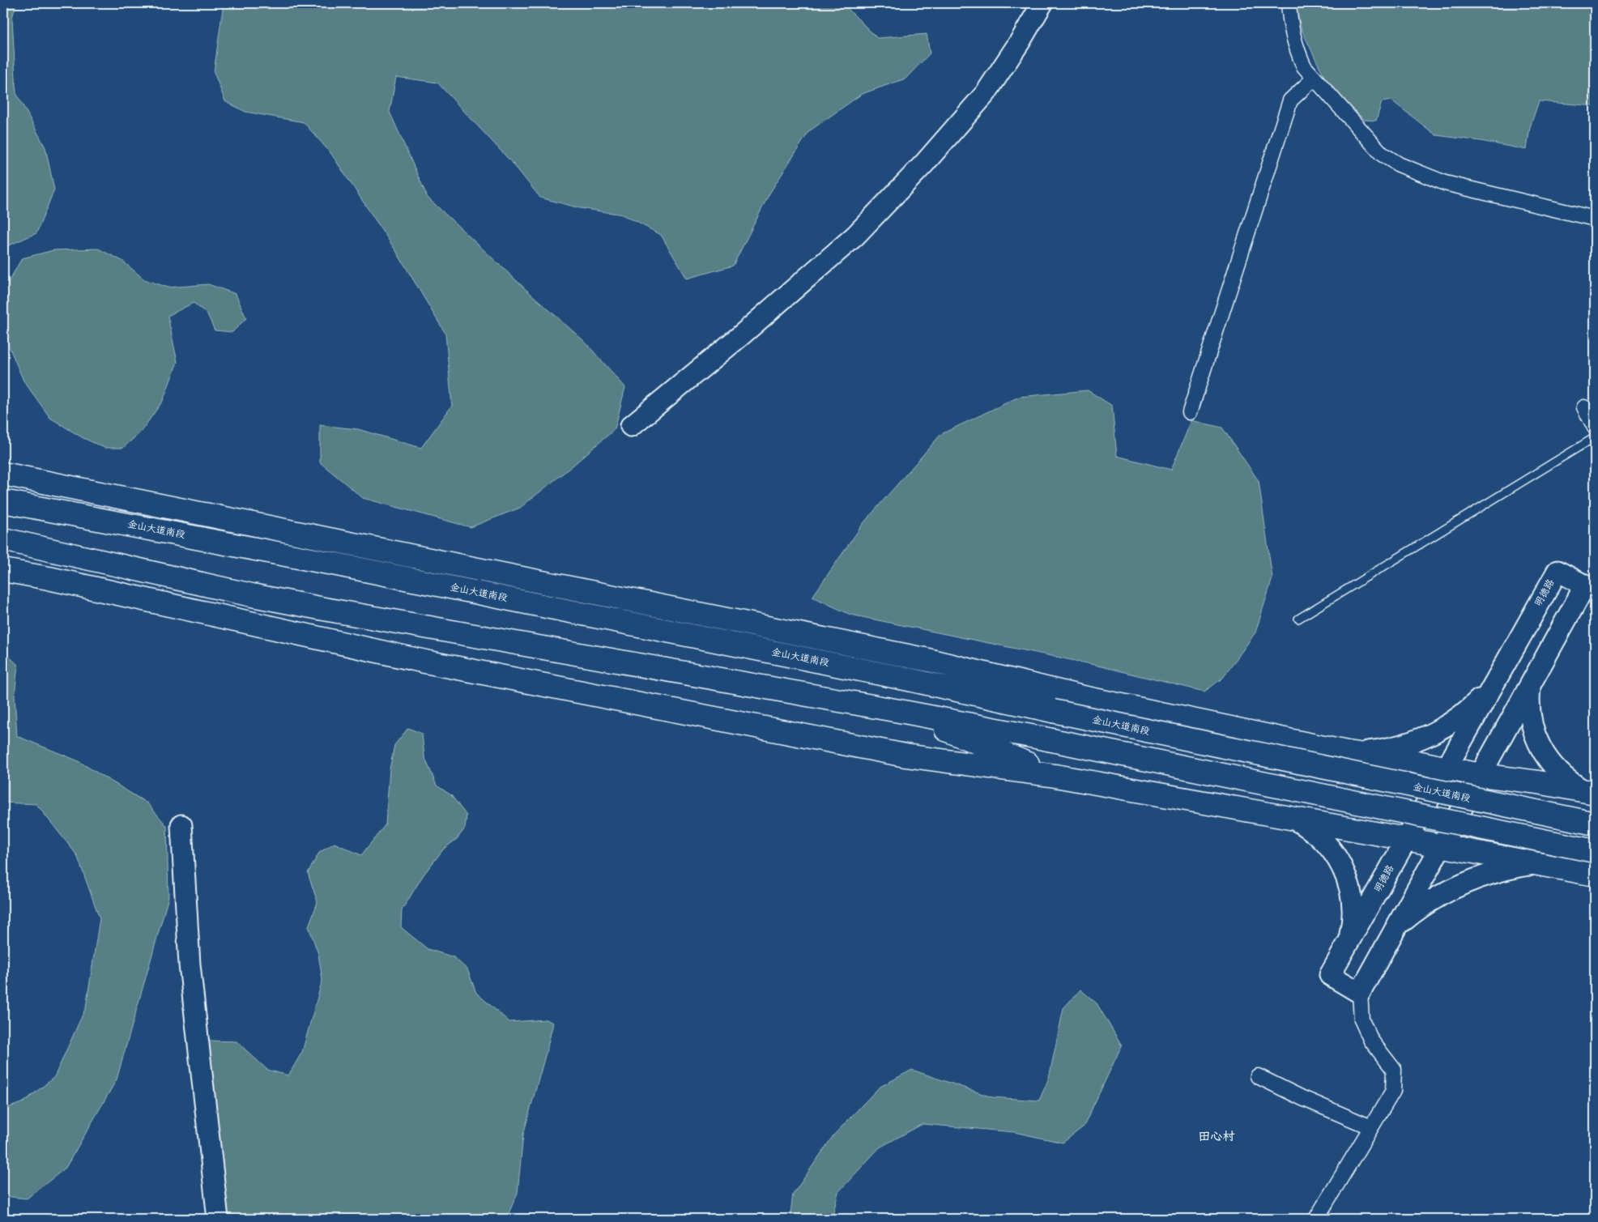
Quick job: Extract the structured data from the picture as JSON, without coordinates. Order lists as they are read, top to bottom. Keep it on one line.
{"streets":{"main road":["金山大道南段"],"street":["明德路"]},"districts":["田心村"]}
